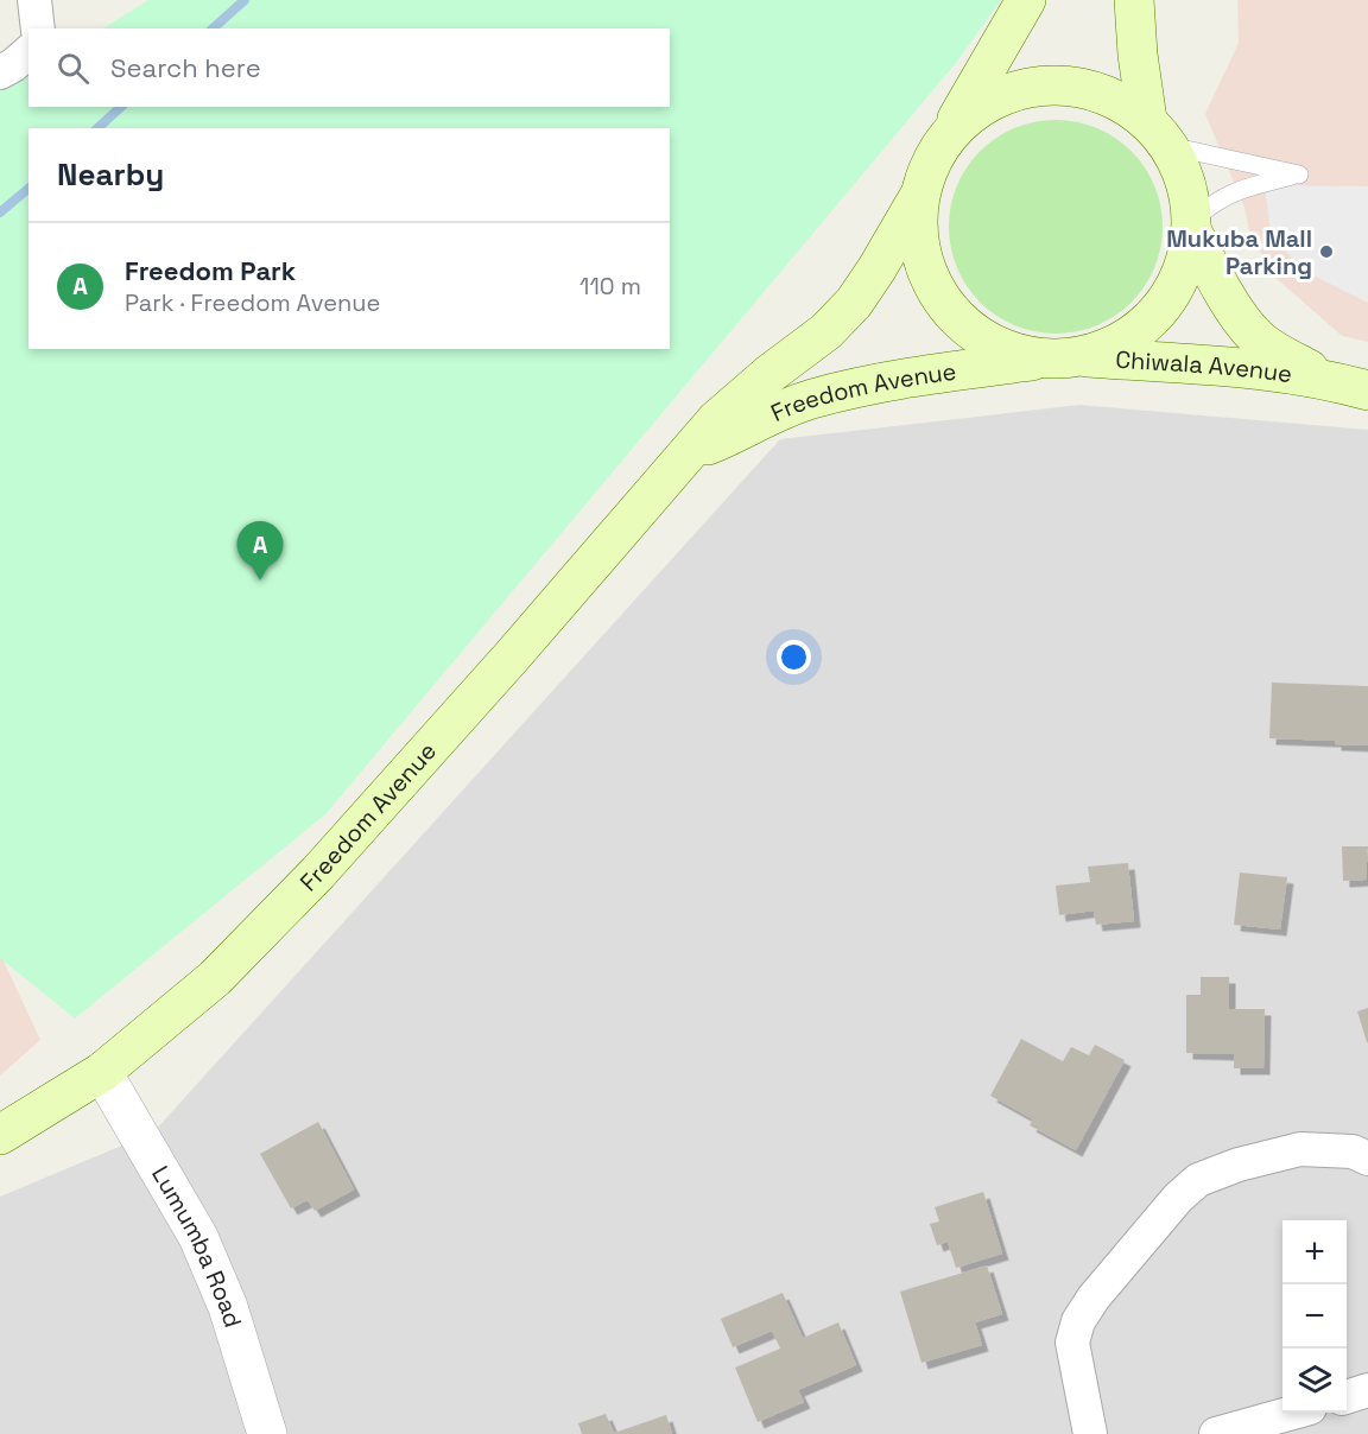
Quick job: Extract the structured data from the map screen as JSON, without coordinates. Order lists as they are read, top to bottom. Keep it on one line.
{"streets":{"main road":["Chiwala Avenue","Freedom Avenue"],"street":["Lumumba Road"]},"crossings":[["Chiwala Avenue","Freedom Avenue"],["Freedom Avenue","Lumumba Road"]],"places":["Mukuba Mall Parking"],"page":{"search":"Search here","heading":"Nearby","list":[{"mark":"A","name":"Freedom Park","note":"Park · Freedom Avenue","value":"110 m"}],"pins":"A","map_buttons":["+","−"]}}
